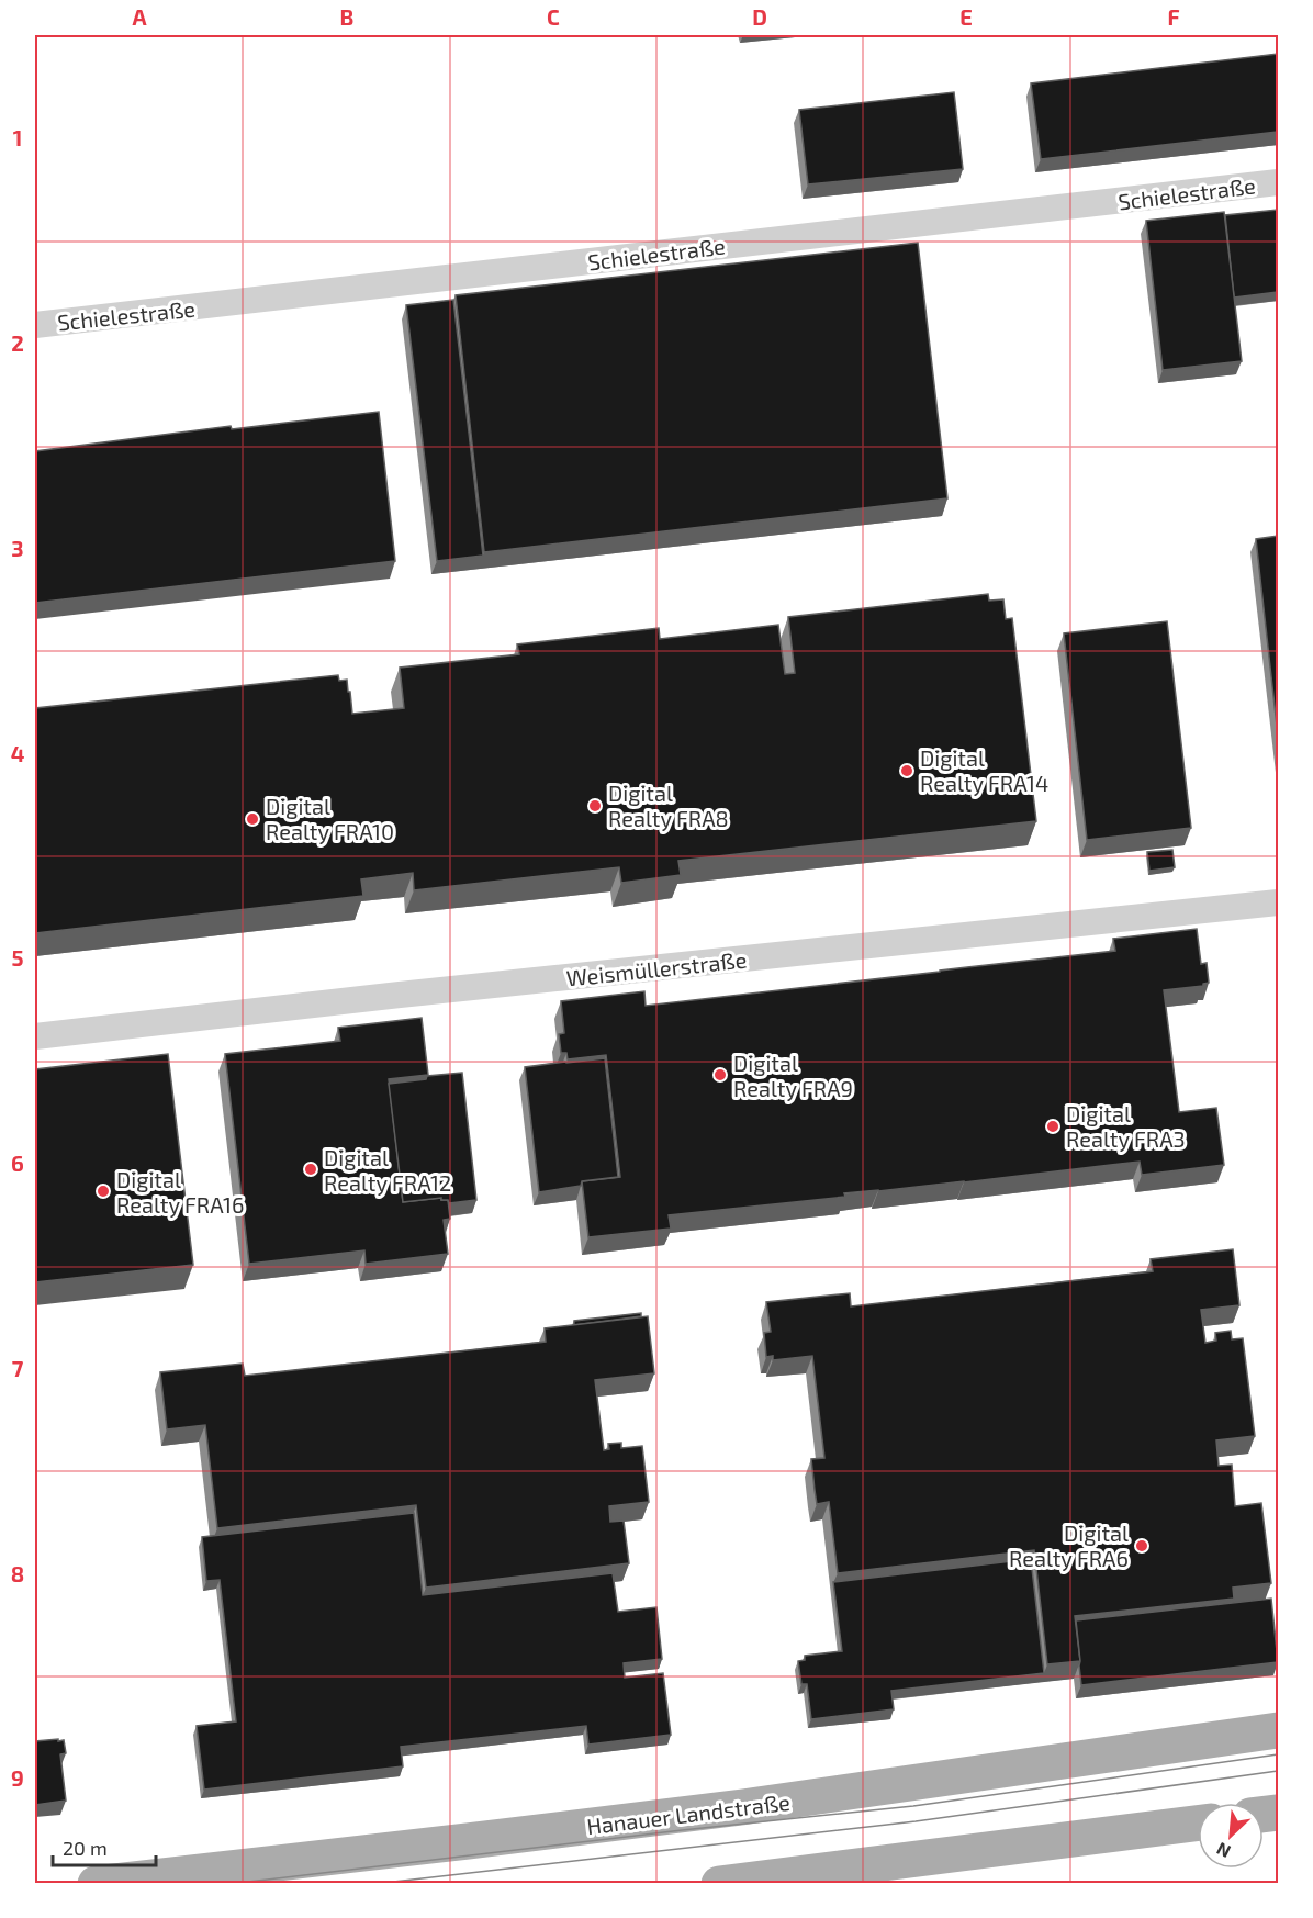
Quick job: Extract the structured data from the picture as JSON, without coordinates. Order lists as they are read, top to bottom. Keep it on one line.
{"streets":{"main road":["Hanauer Landstraße"],"street":["Schielestraße","Weismüllerstraße"]},"places":["Digital Realty FRA14","Digital Realty FRA8","Digital Realty FRA10","Digital Realty FRA9","Digital Realty FRA3","Digital Realty FRA12","Digital Realty FRA16","Digital Realty FRA6"],"scale_bar":"20 m","north":"bottom left","grid":{"columns":["A","B","C","D","E","F"],"rows":["1","2","3","4","5","6","7","8","9"]}}
